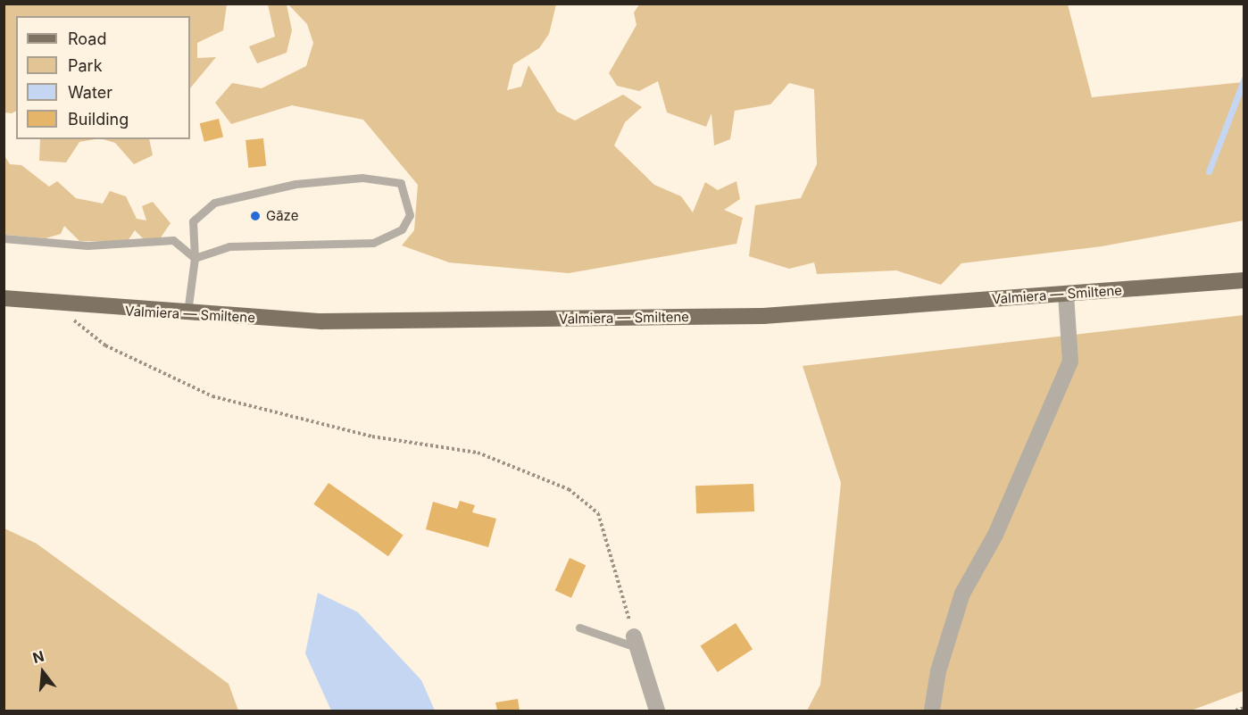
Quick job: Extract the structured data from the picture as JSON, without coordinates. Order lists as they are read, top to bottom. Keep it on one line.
{"streets":{"main road":["Valmiera — Smiltene"]},"places":["Gāze"],"legend":["Road","Park","Water","Building"],"north":"top"}
